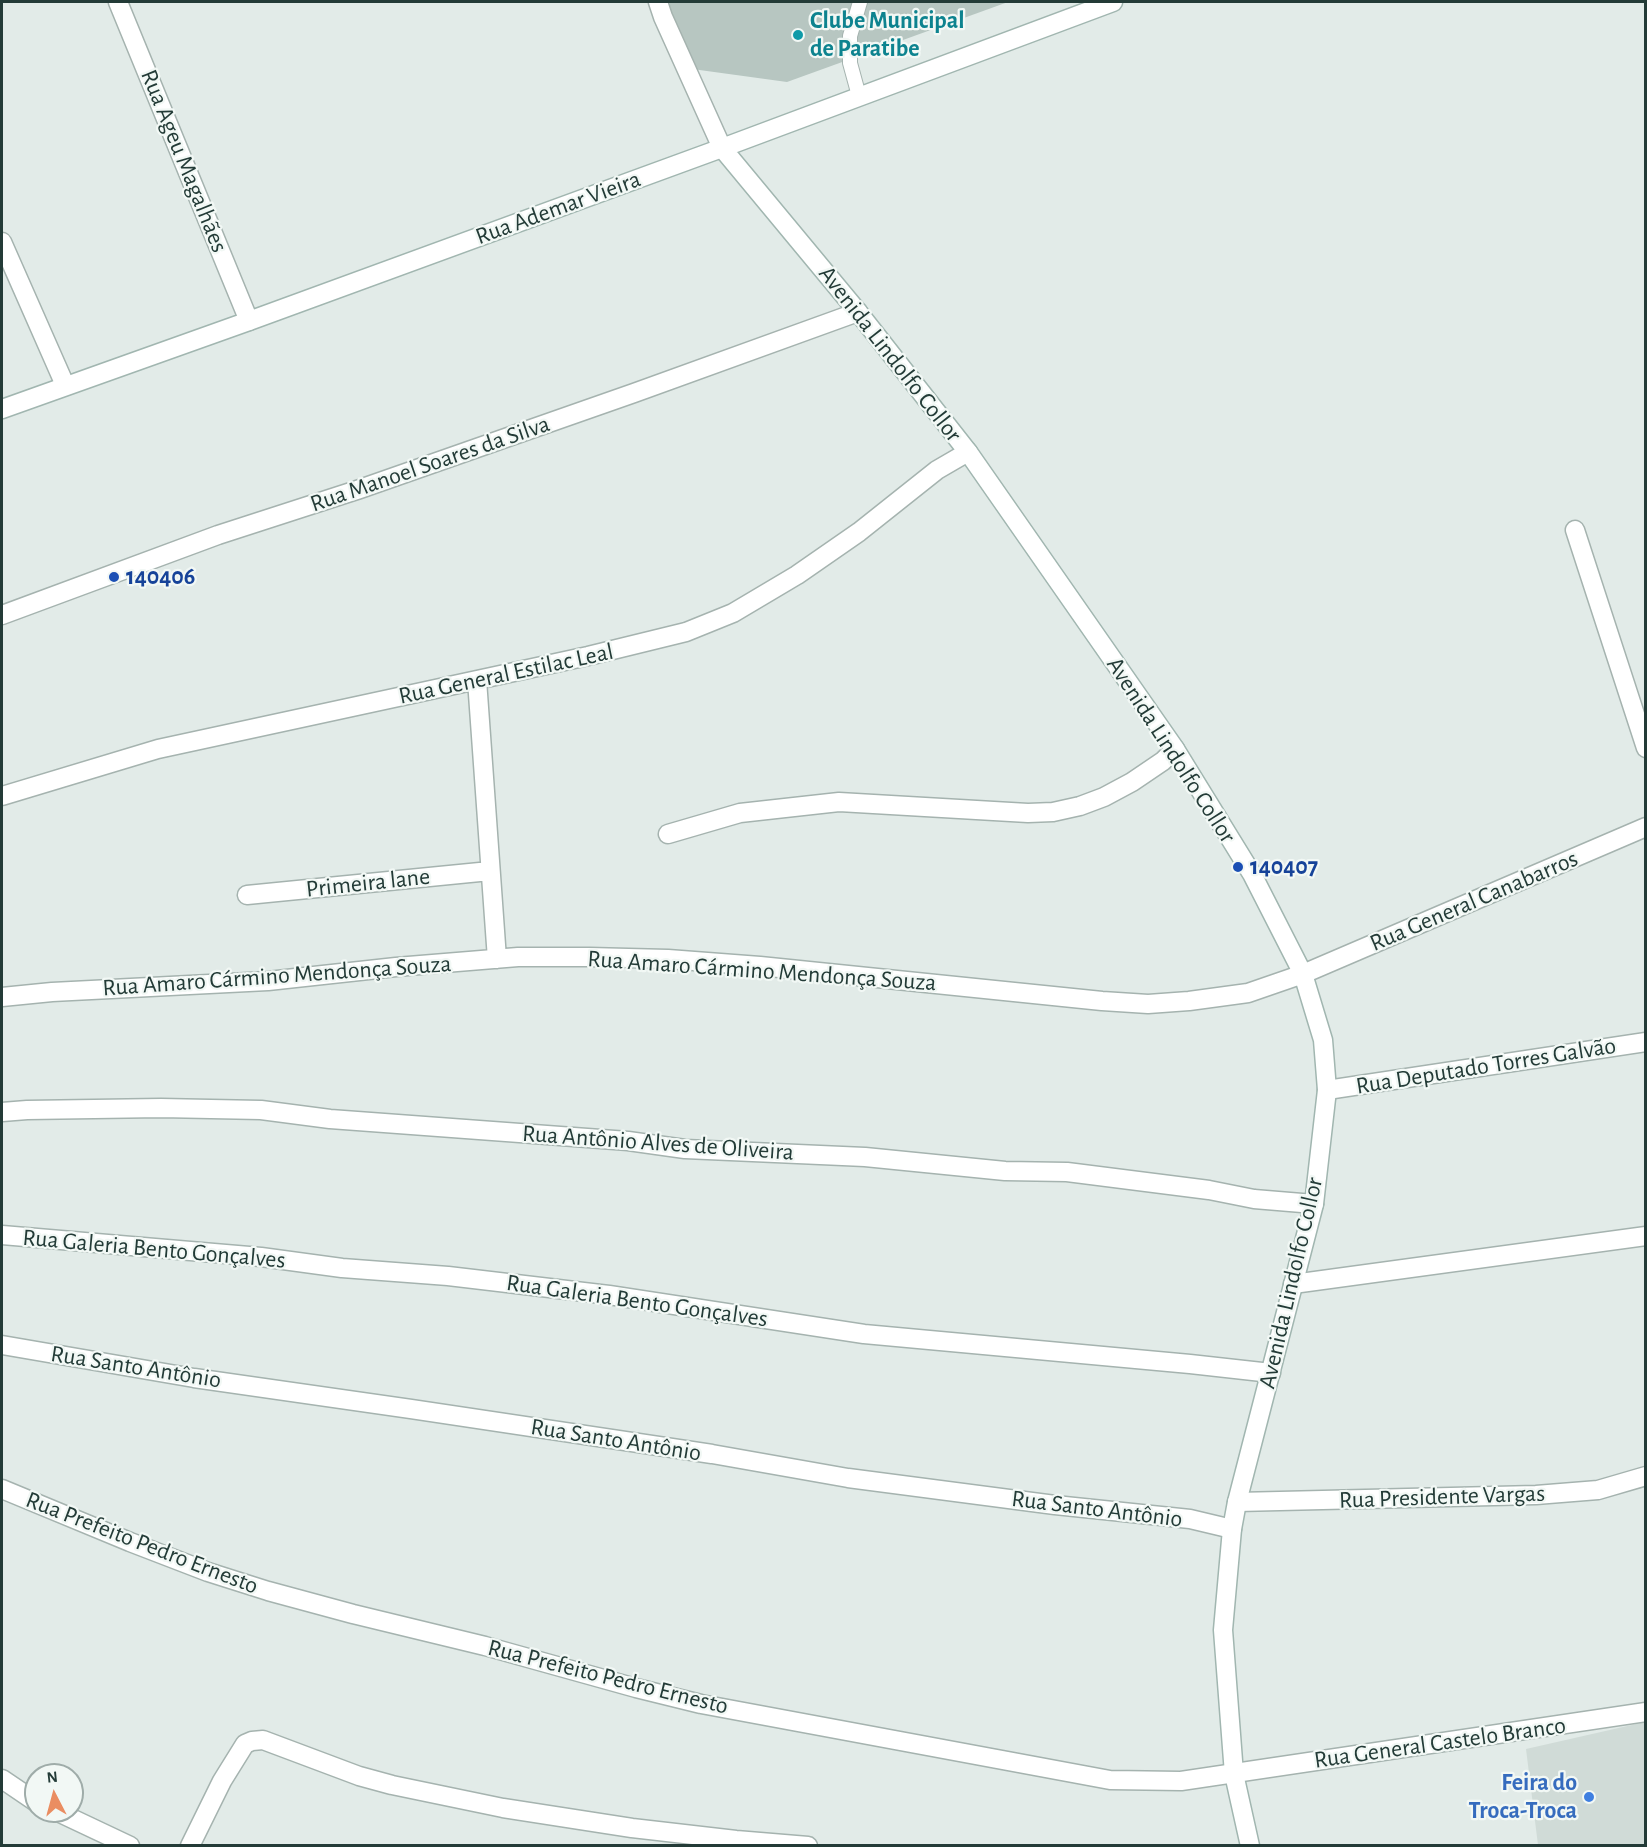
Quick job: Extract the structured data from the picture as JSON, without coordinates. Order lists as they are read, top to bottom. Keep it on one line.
{"streets":{"street":["Rua Ageu Magalhães","Rua Ademar Vieira","Avenida Lindolfo Collor","Rua Manoel Soares da Silva","Rua General Estilac Leal","Primeira lane","Rua General Canabarros","Rua Amaro Cármino Mendonça Souza","Rua Deputado Torres Galvão","Rua Antônio Alves de Oliveira","Rua Galeria Bento Gonçalves","Rua Santo Antônio","Rua Presidente Vargas","Rua Prefeito Pedro Ernesto","Rua General Castelo Branco"]},"crossings":[["Rua Ageu Magalhães","Rua Ademar Vieira"],["Rua Ademar Vieira","Avenida Lindolfo Collor"],["Avenida Lindolfo Collor","Rua Manoel Soares da Silva"],["Avenida Lindolfo Collor","Rua General Estilac Leal"],["Avenida Lindolfo Collor","Rua General Canabarros"],["Avenida Lindolfo Collor","Rua Amaro Cármino Mendonça Souza"],["Avenida Lindolfo Collor","Rua Deputado Torres Galvão"],["Avenida Lindolfo Collor","Rua Antônio Alves de Oliveira"],["Avenida Lindolfo Collor","Rua Galeria Bento Gonçalves"],["Avenida Lindolfo Collor","Rua Santo Antônio"],["Avenida Lindolfo Collor","Rua Presidente Vargas"],["Avenida Lindolfo Collor","Rua Prefeito Pedro Ernesto"],["Avenida Lindolfo Collor","Rua General Castelo Branco"],["Rua General Canabarros","Rua Amaro Cármino Mendonça Souza"],["Rua Prefeito Pedro Ernesto","Rua General Castelo Branco"]],"places":["Clube Municipal de Paratibe","140406","140407","Feira do Troca-Troca"],"north":"top"}
